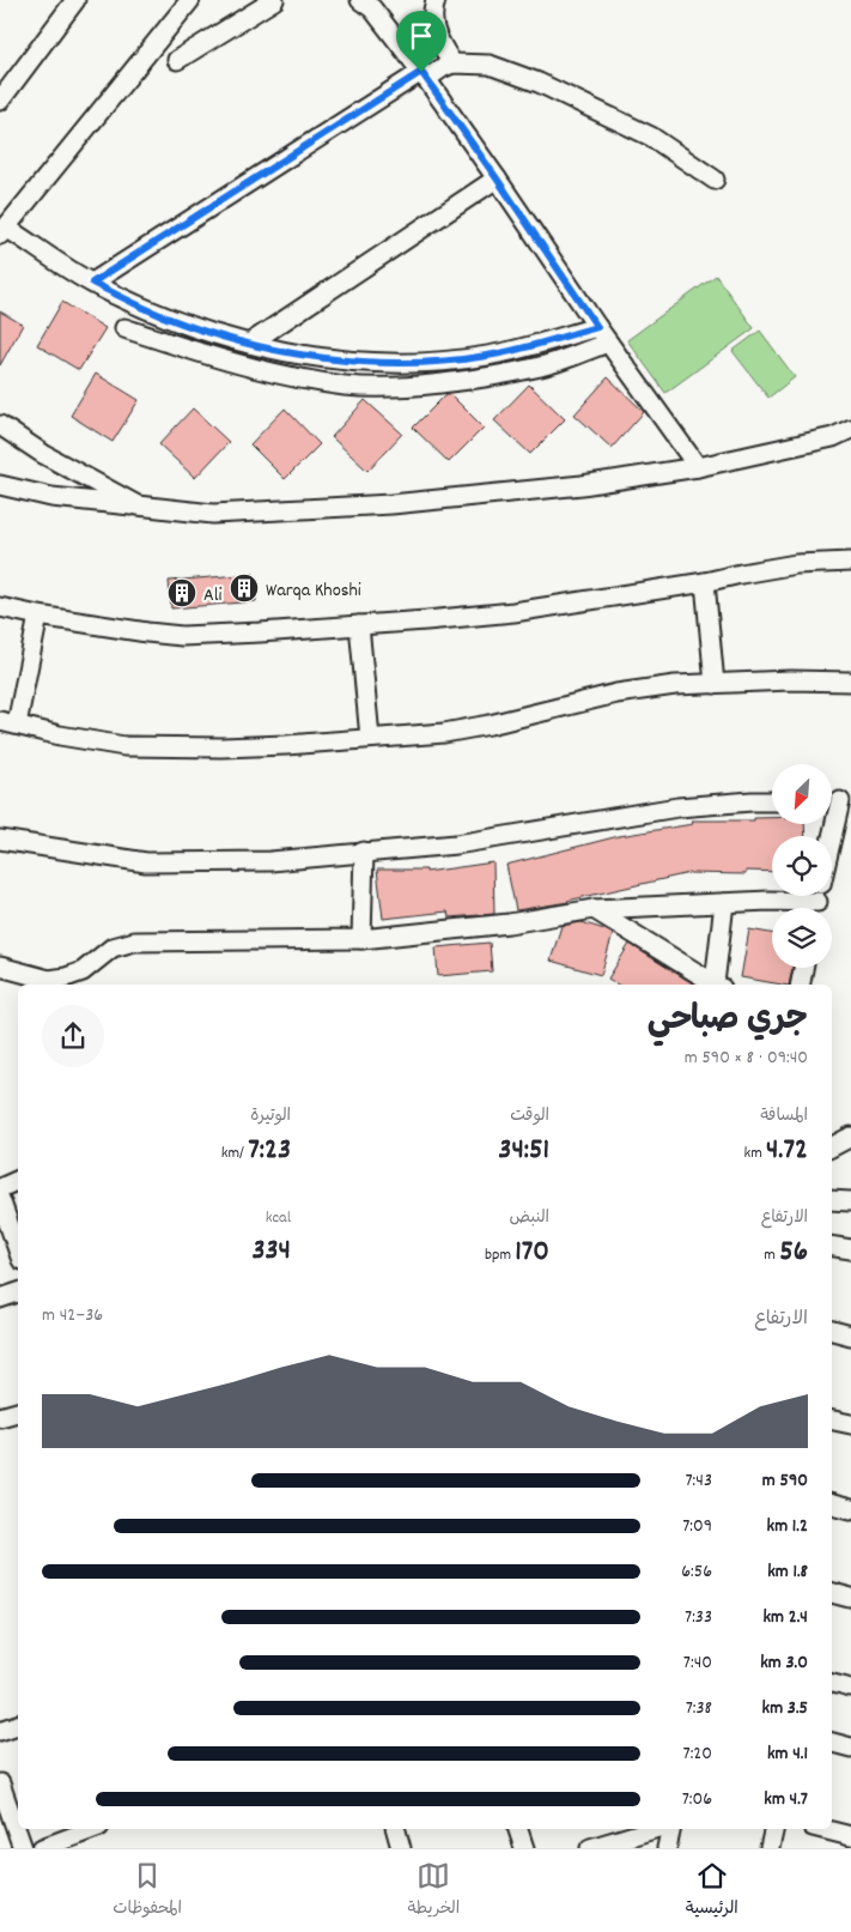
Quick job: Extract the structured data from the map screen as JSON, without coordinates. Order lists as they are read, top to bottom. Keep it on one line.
{"places":{"building":["Warqa Khoshi","Ali"]},"north":"bottom left","page":{"heading":["جري صباحي","09:40 · 8 × 590 m"],"stats":[["المسافة","4.72 km"],["الوقت","34:51"],["الوتيرة","7:23 /km"],["الارتفاع","56 m"],["النبض","170 bpm"],["kcal","334"]],"chart":["الارتفاع","36–42 m"],"list":[{"name":"590 m","note":"7:43"},{"name":"1.2 km","note":"7:09"},{"name":"1.8 km","note":"6:56"},{"name":"2.4 km","note":"7:33"},{"name":"3.0 km","note":"7:40"},{"name":"3.5 km","note":"7:38"},{"name":"4.1 km","note":"7:20"},{"name":"4.7 km","note":"7:06"}],"tabs":["الرئيسية","الخريطة","المحفوظات"]}}
